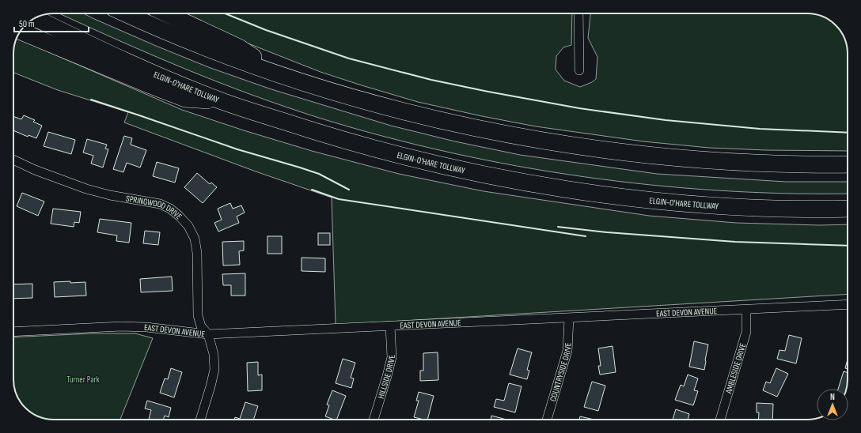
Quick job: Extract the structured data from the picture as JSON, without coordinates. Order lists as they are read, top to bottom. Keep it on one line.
{"streets":{"highway":["ELGIN-O'HARE TOLLWAY"],"street":["SPRINGWOOD DRIVE","EAST DEVON AVENUE","AMBLESIDE DRIVE","COUNTRYSIDE DRIVE","HILLSIDE DRIVE"]},"crossings":[["SPRINGWOOD DRIVE","EAST DEVON AVENUE"],["EAST DEVON AVENUE","AMBLESIDE DRIVE"],["EAST DEVON AVENUE","COUNTRYSIDE DRIVE"],["EAST DEVON AVENUE","HILLSIDE DRIVE"]],"parks":["Turner Park"],"scale_bar":"50 m","north":"top"}
